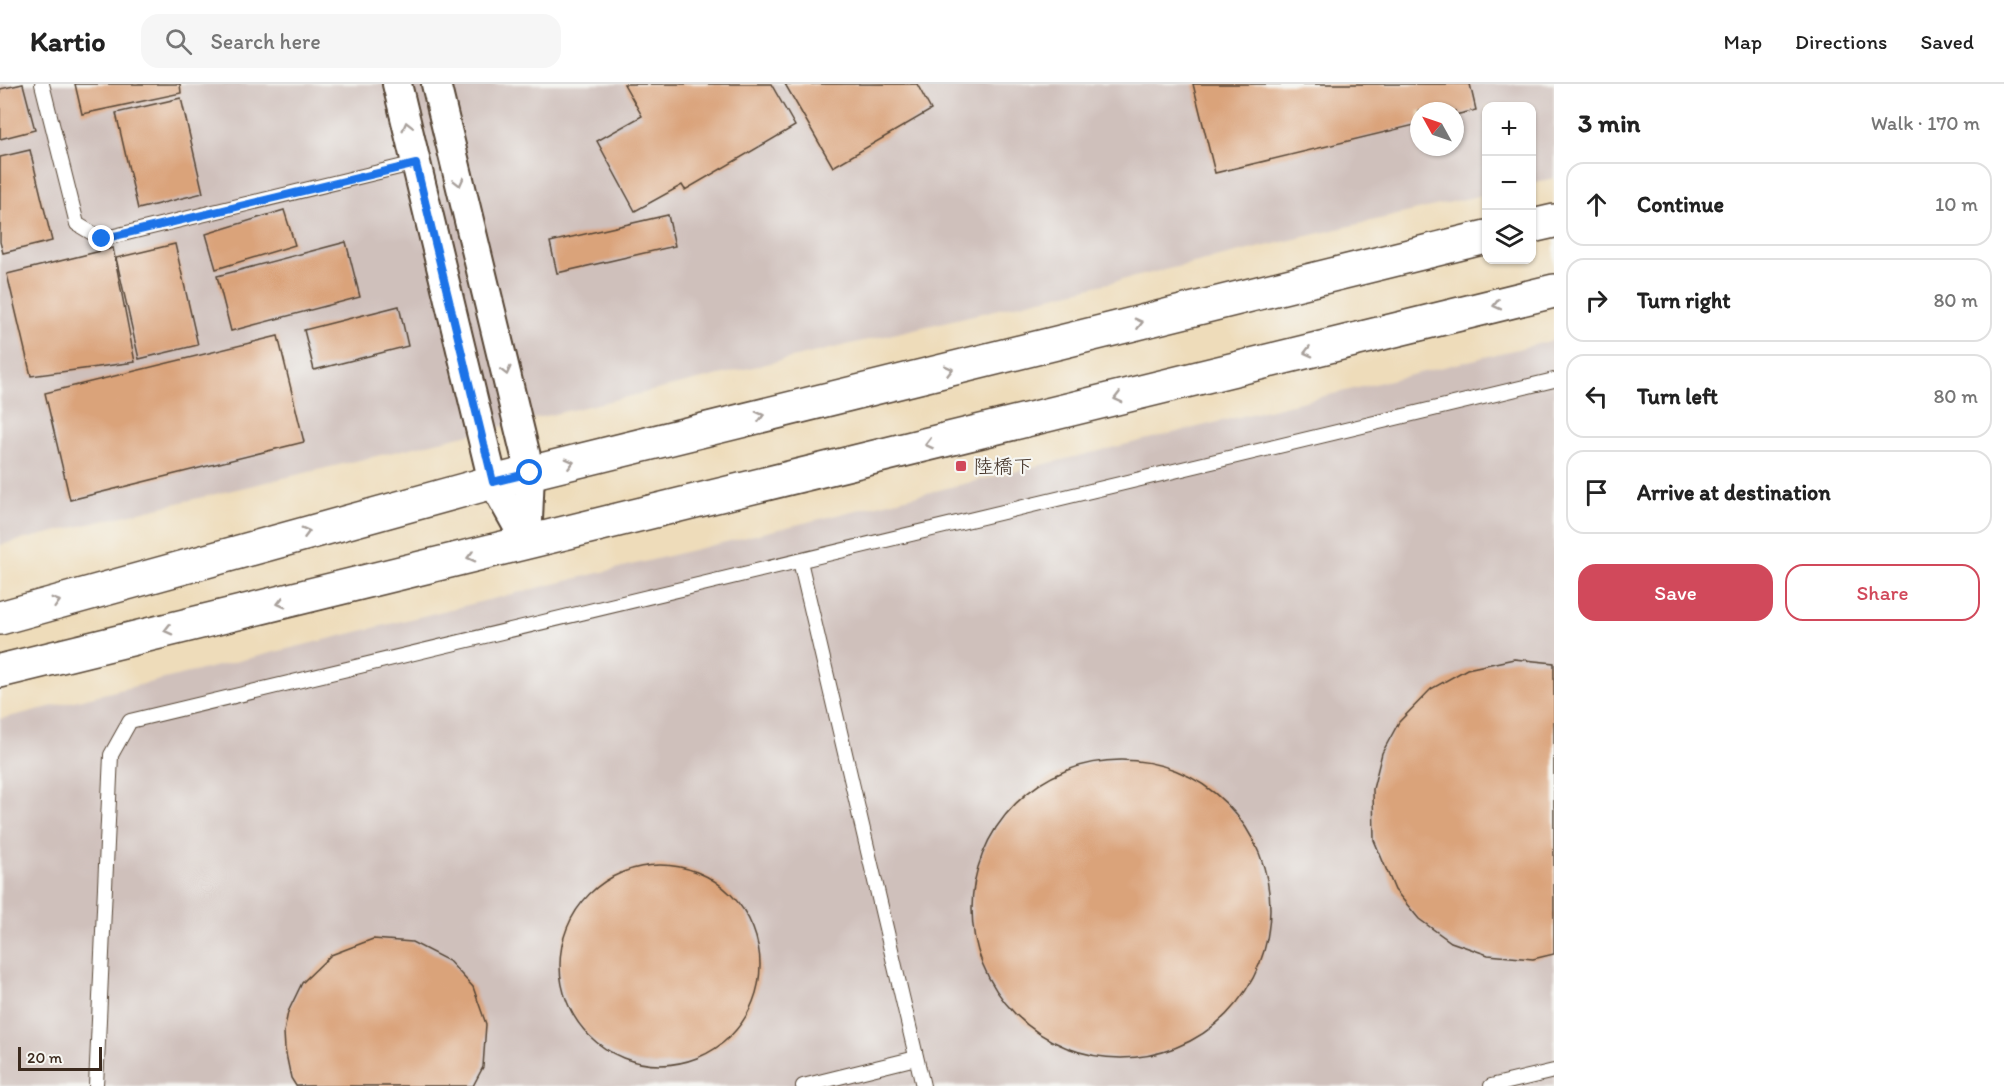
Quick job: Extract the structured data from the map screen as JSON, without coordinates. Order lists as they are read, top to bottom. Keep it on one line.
{"places":{"transit":["陸橋下"]},"scale_bar":"20 m","north":"top left","page":{"header":"Kartio","search":"Search here","nav":["Map","Directions","Saved"],"heading":["3 min","Walk · 170 m"],"map_buttons":["+","−"],"list":[["Continue","10 m"],["Turn right","80 m"],["Turn left","80 m"],"Arrive at destination"],"buttons":["Save","Share"],"scale":"20 m"}}
